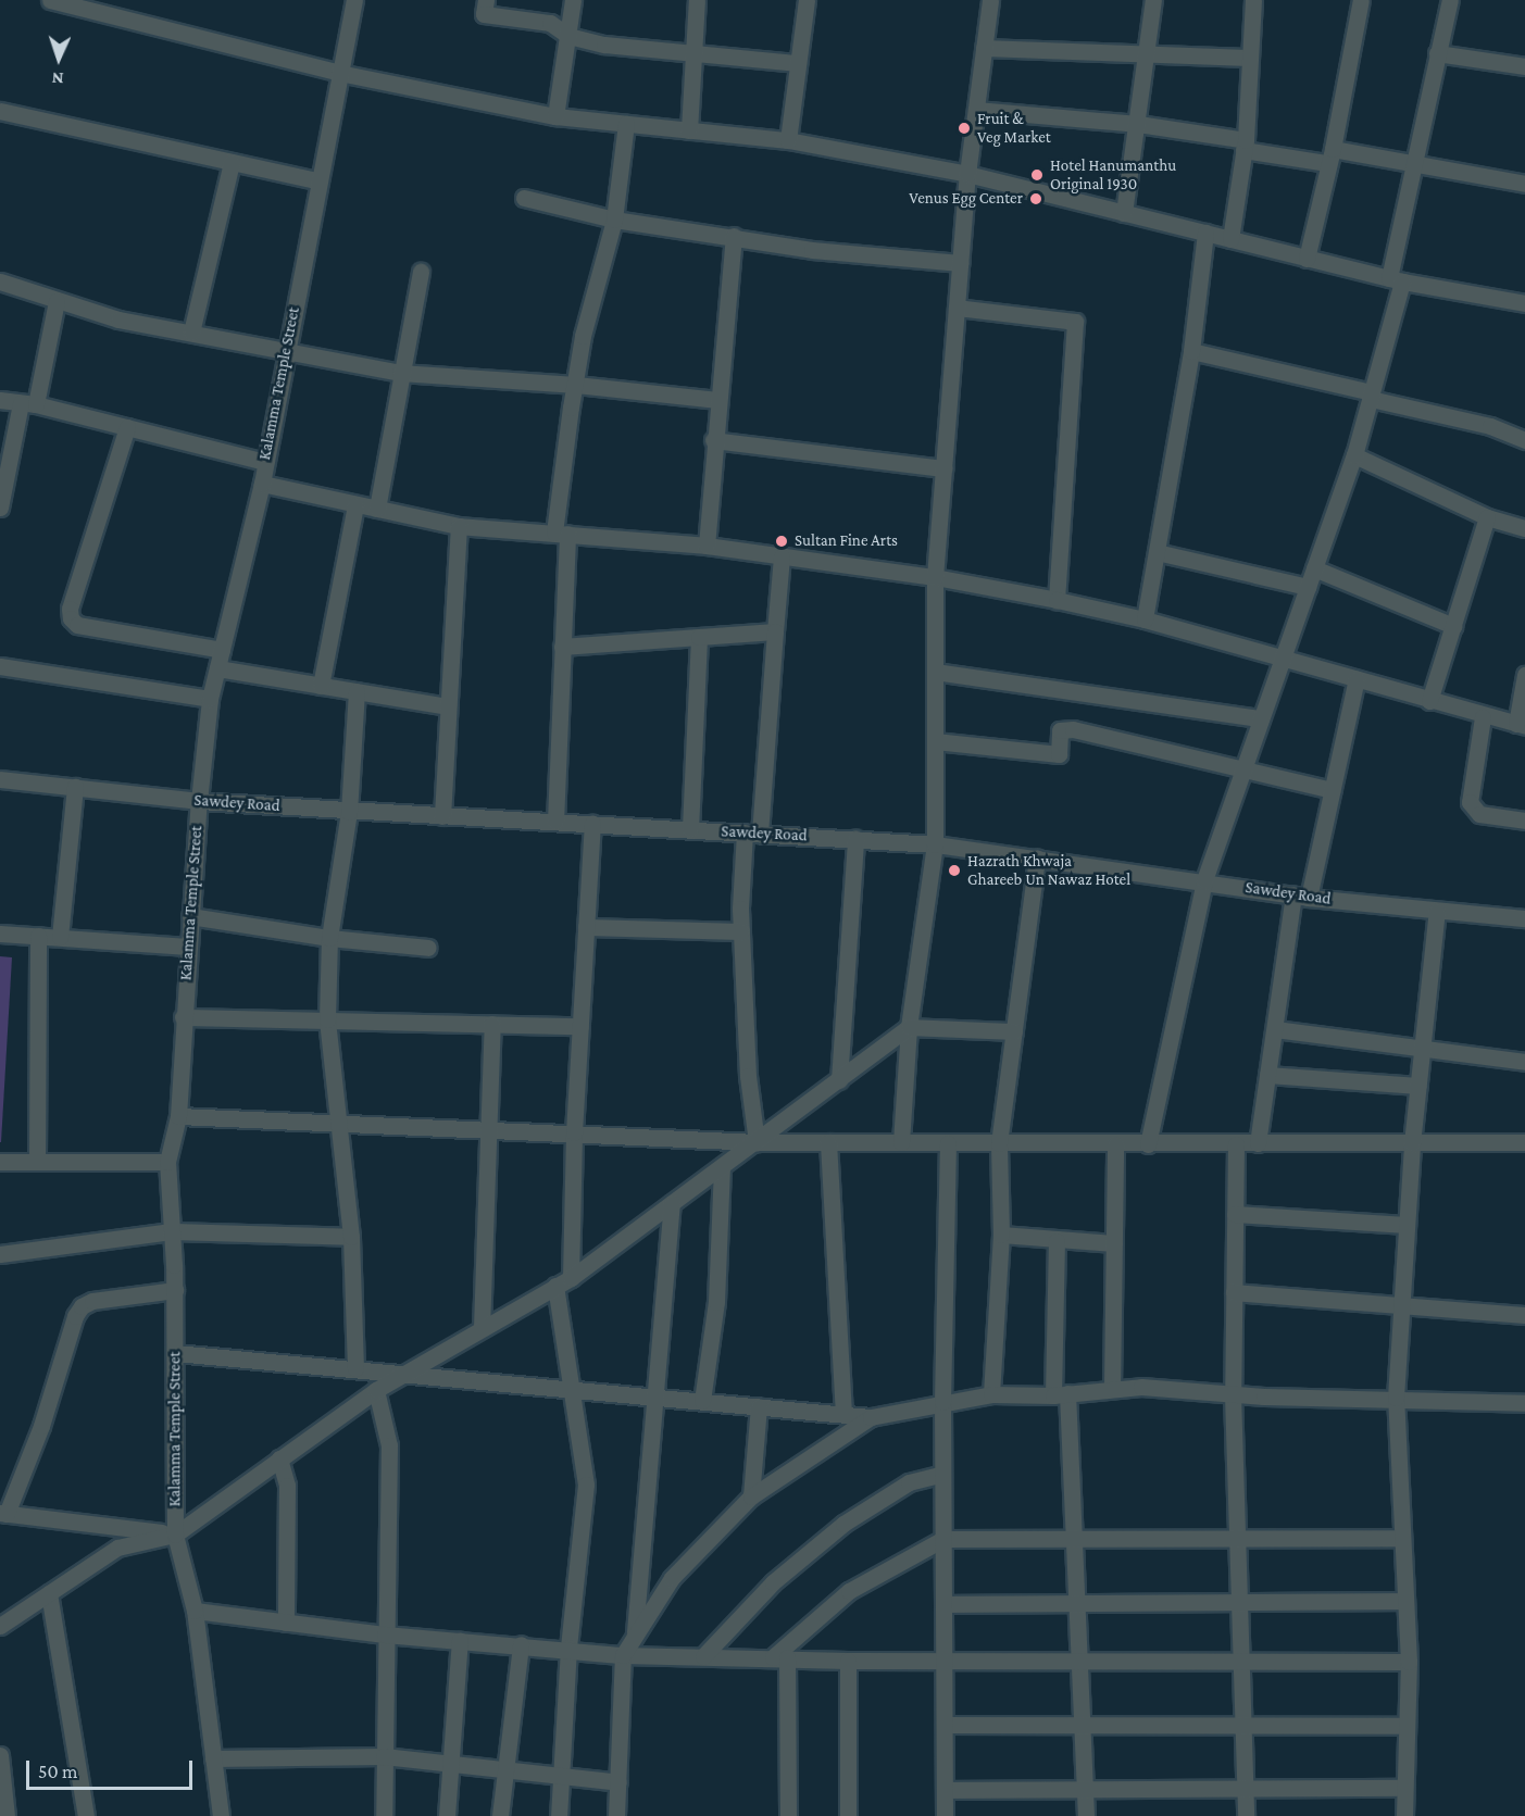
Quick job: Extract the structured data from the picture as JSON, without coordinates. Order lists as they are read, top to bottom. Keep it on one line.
{"streets":{"street":["Kalamma Temple Street","Sawdey Road"]},"crossings":[["Kalamma Temple Street","Sawdey Road"]],"places":["Fruit & Veg Market","Hotel Hanumanthu Original 1930","Venus Egg Center","Sultan Fine Arts","Hazrath Khwaja Ghareeb Un Nawaz Hotel"],"scale_bar":"50 m","north":"bottom"}
